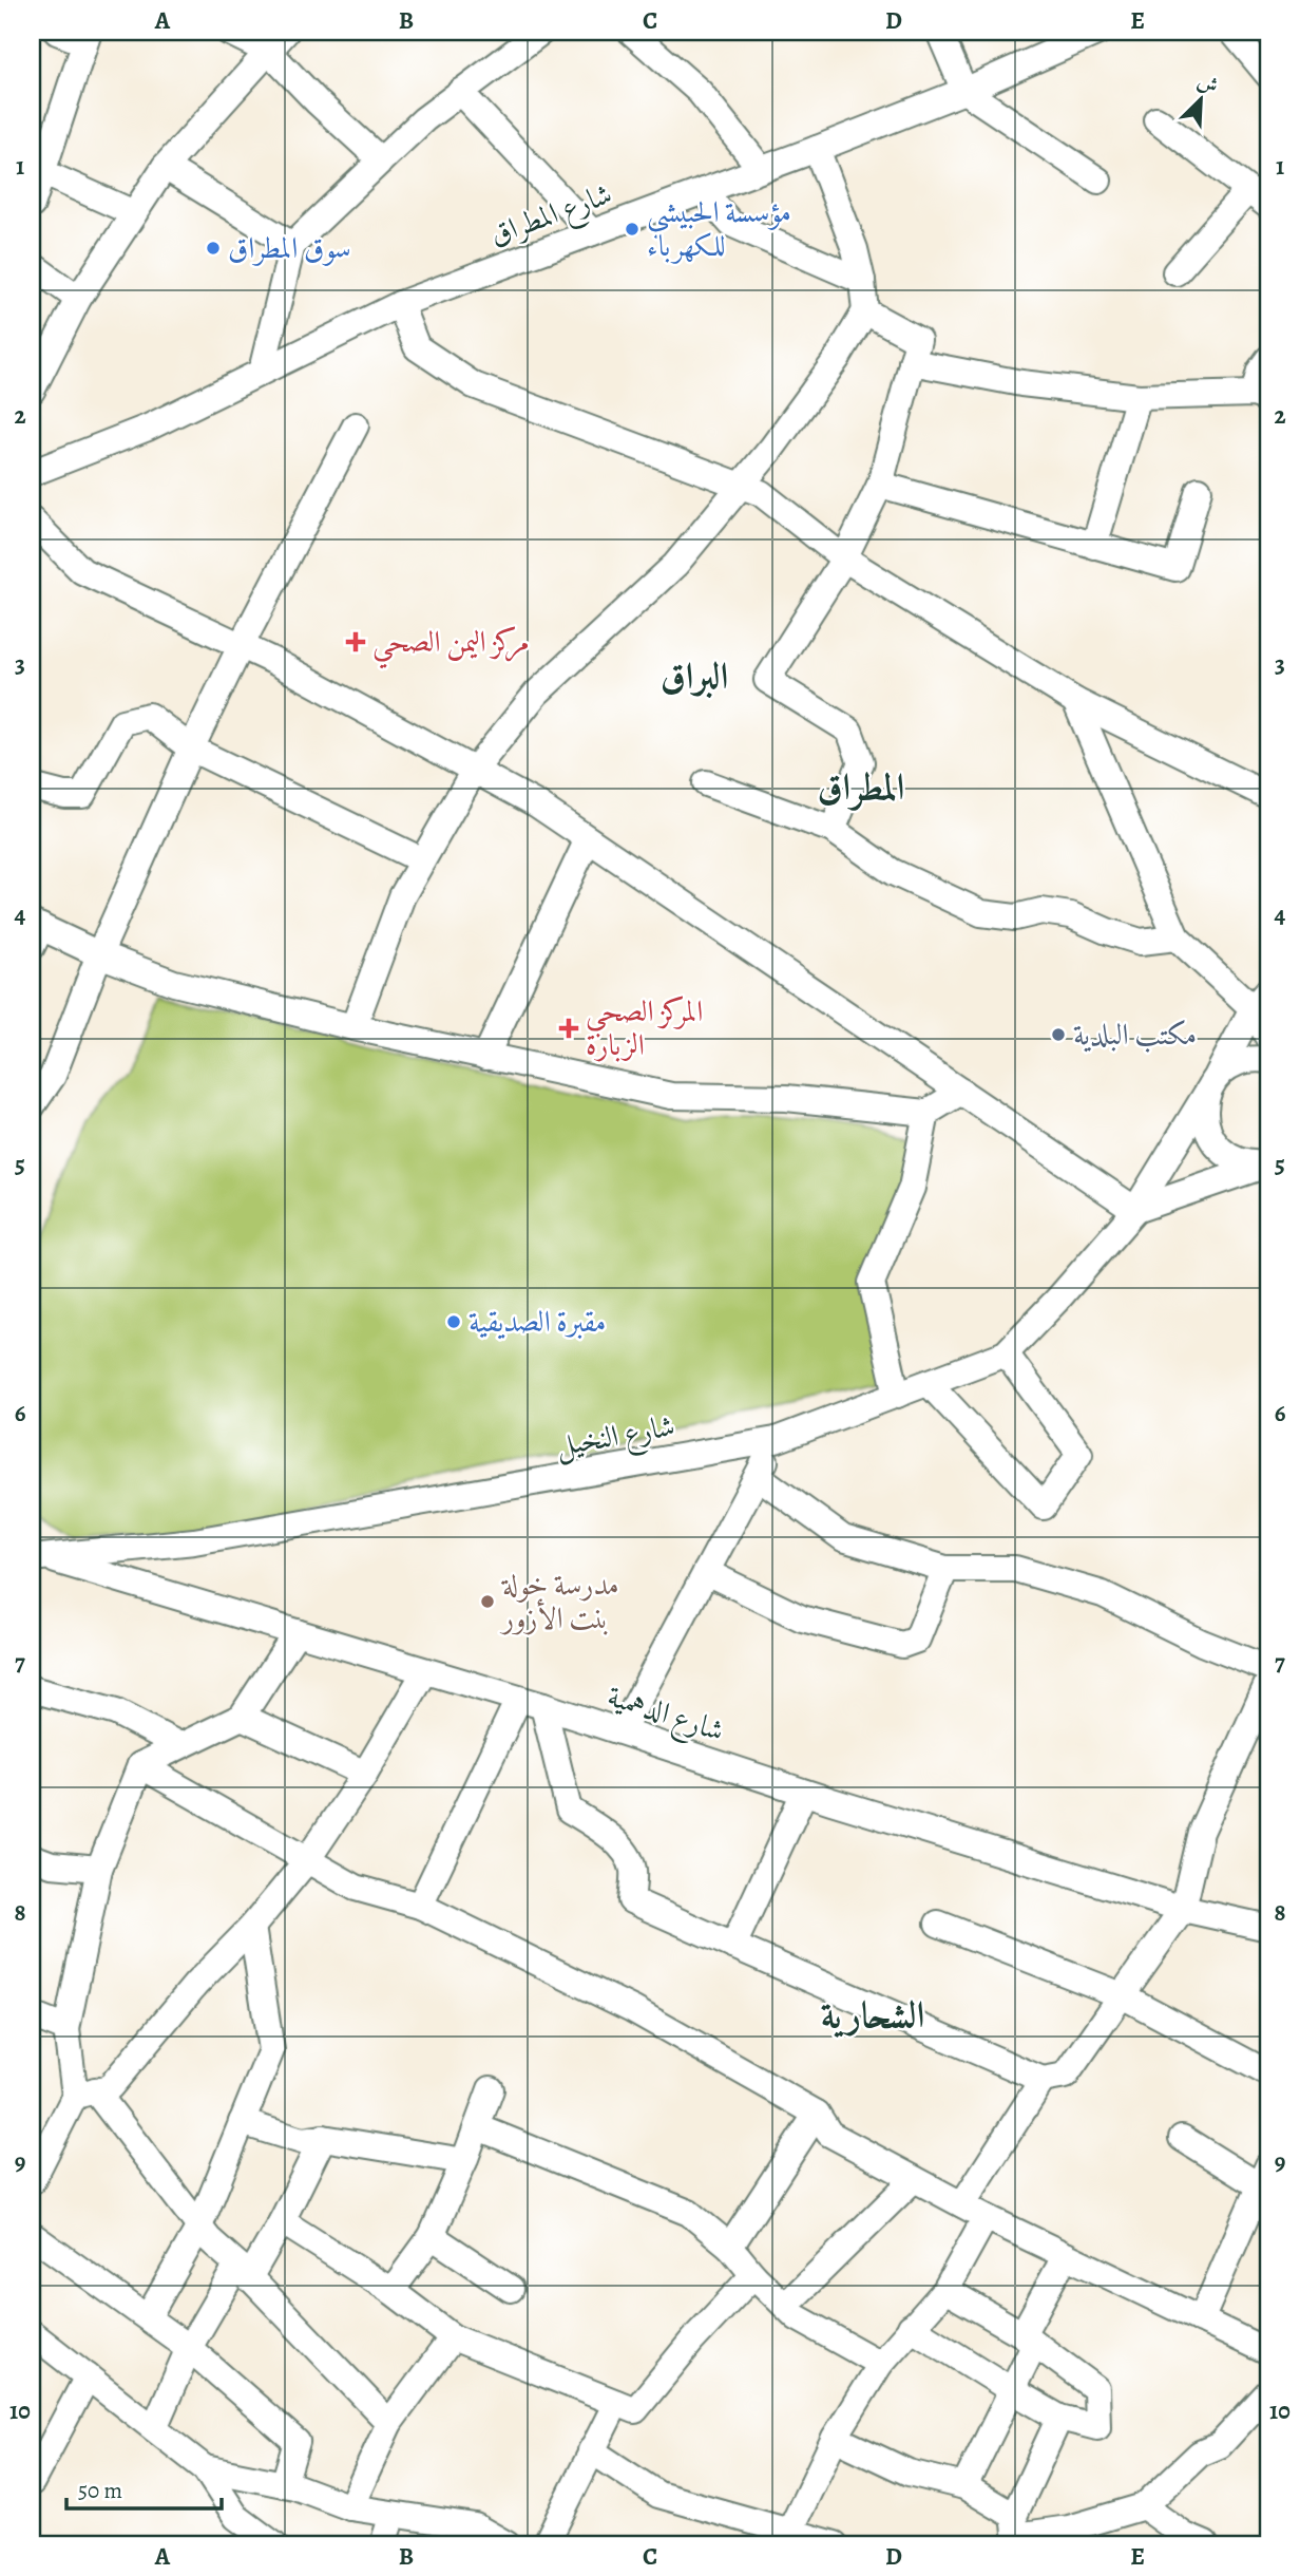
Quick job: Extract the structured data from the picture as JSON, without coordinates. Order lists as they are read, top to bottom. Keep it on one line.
{"streets":{"street":["شارع المطراق","شارع النخيل","شارع الدهمية"]},"crossings":[["شارع النخيل","شارع الدهمية"]],"districts":["البراق","المطراق","الشحارية"],"places":{"other":["مؤسسة الحبيشي للكهرباء","سوق المطراق","مكتب البلدية","مقبرة الصديقية","مدرسة خولة بنت الأزور"],"health":["مركز اليمن الصحي","المركز الصحي الزبارة"]},"scale_bar":"50 m","north":"top right","grid":{"columns":["A","B","C","D","E"],"rows":["1","2","3","4","5","6","7","8","9","10"]}}
